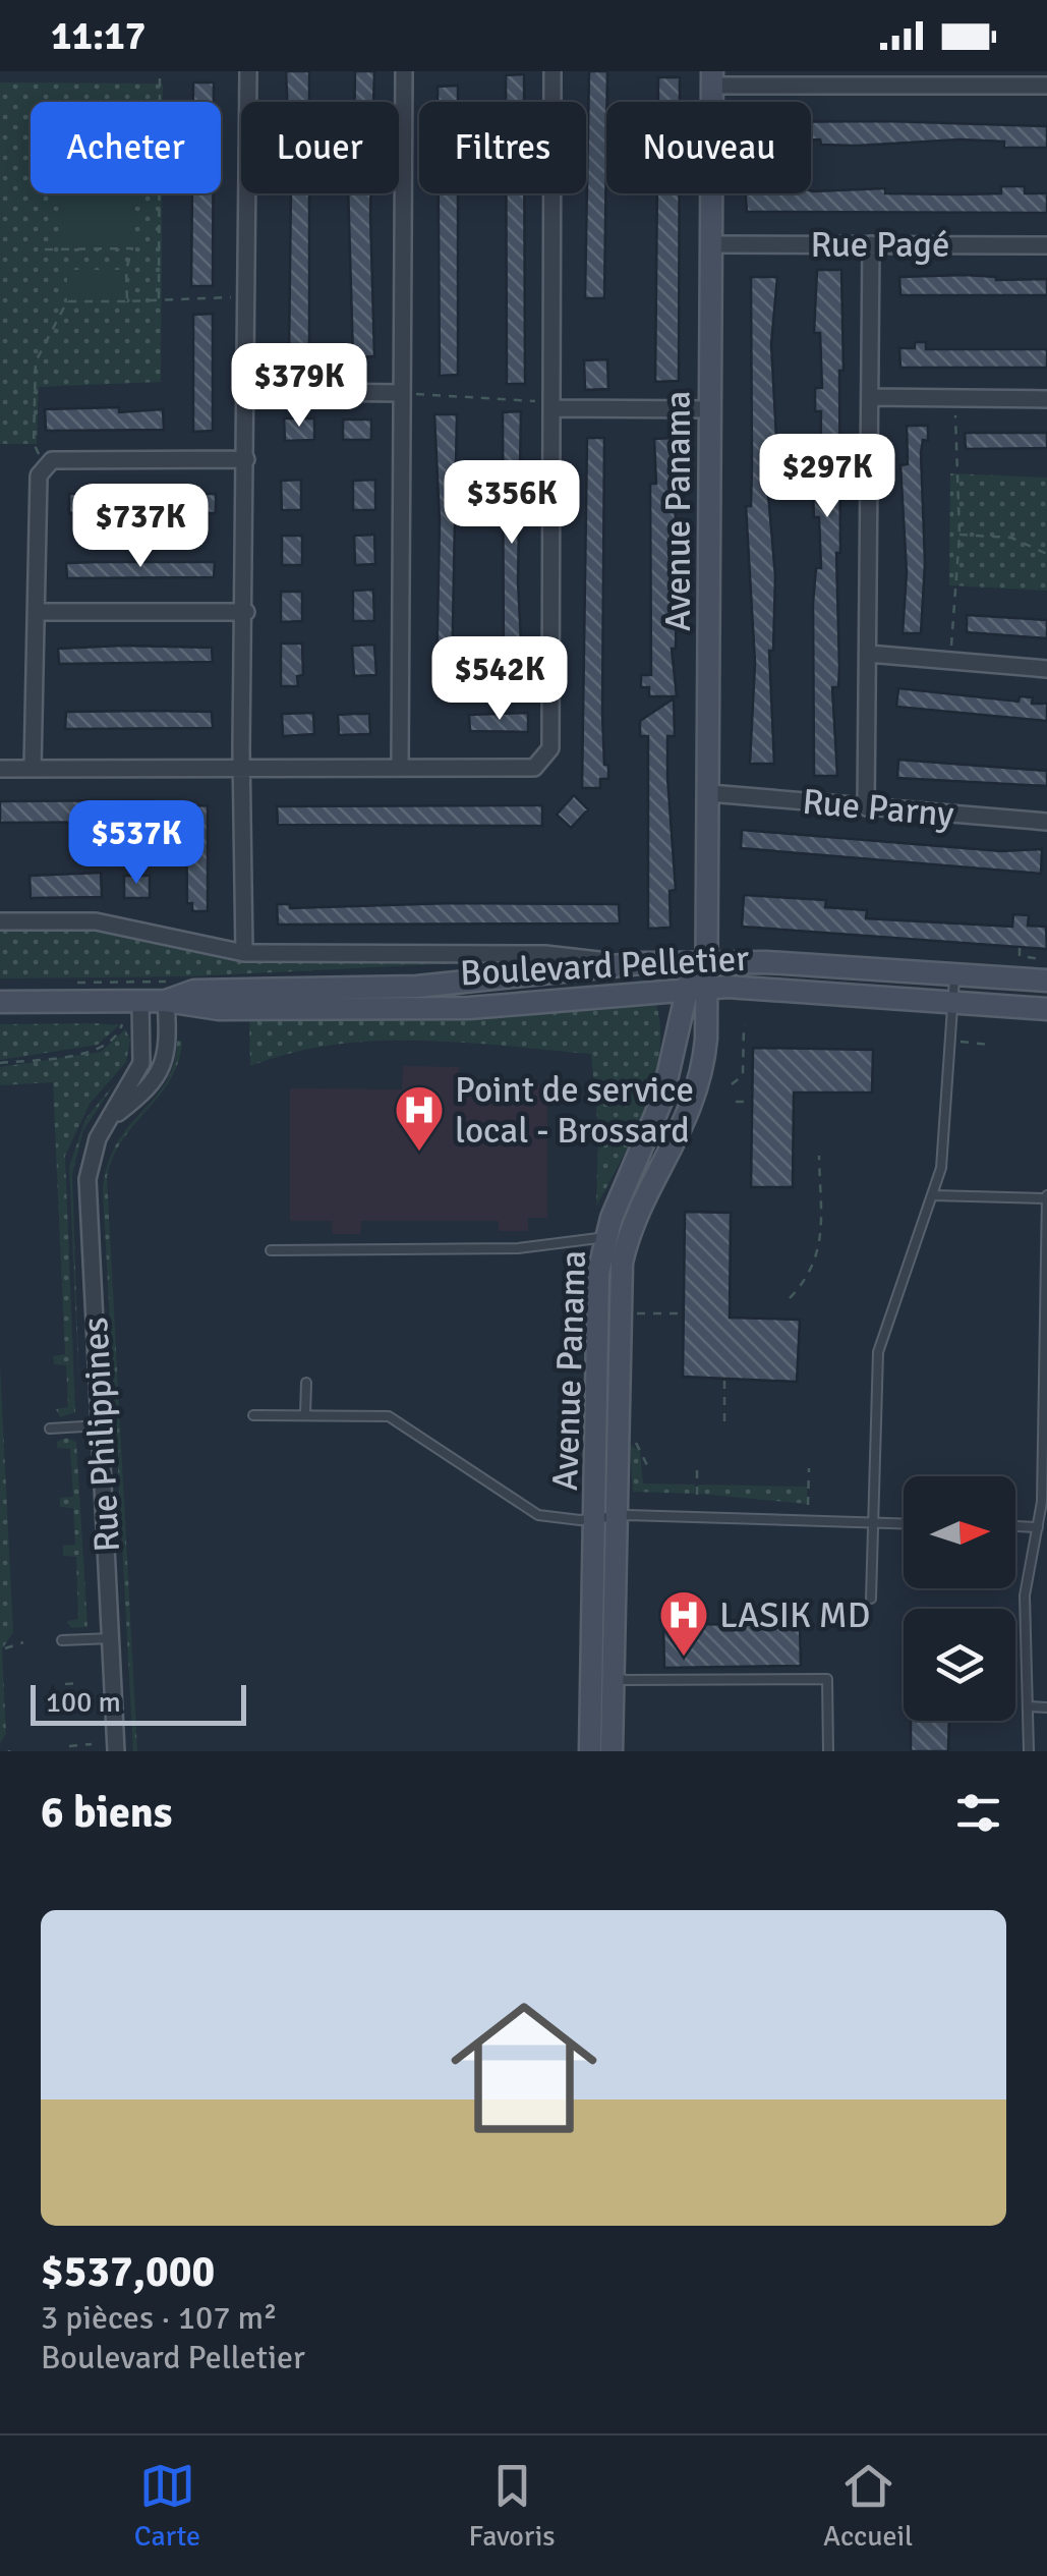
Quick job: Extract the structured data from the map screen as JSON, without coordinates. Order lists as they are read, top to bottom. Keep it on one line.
{"streets":{"street":["Rue Pagé","Avenue Panama","Rue Parny","Boulevard Pelletier","Rue Philippines"]},"crossings":[["Rue Pagé","Avenue Panama"],["Avenue Panama","Rue Parny"],["Avenue Panama","Boulevard Pelletier"],["Boulevard Pelletier","Rue Philippines"]],"places":{"hospital":["Point de service local - Brossard","LASIK MD"]},"scale_bar":"100 m","north":"right","page":{"status":"11:17","chip":["Acheter","Louer","Filtres","Nouveau"],"price":["$379K","$297K","$356K","$737K","$542K","$537K"],"scale":"100 m","heading":"6 biens","list":[{"name":"$537,000","note":"3 pièces · 107 m² · Boulevard Pelletier"}],"tabs":["Carte","Favoris","Accueil"]}}
